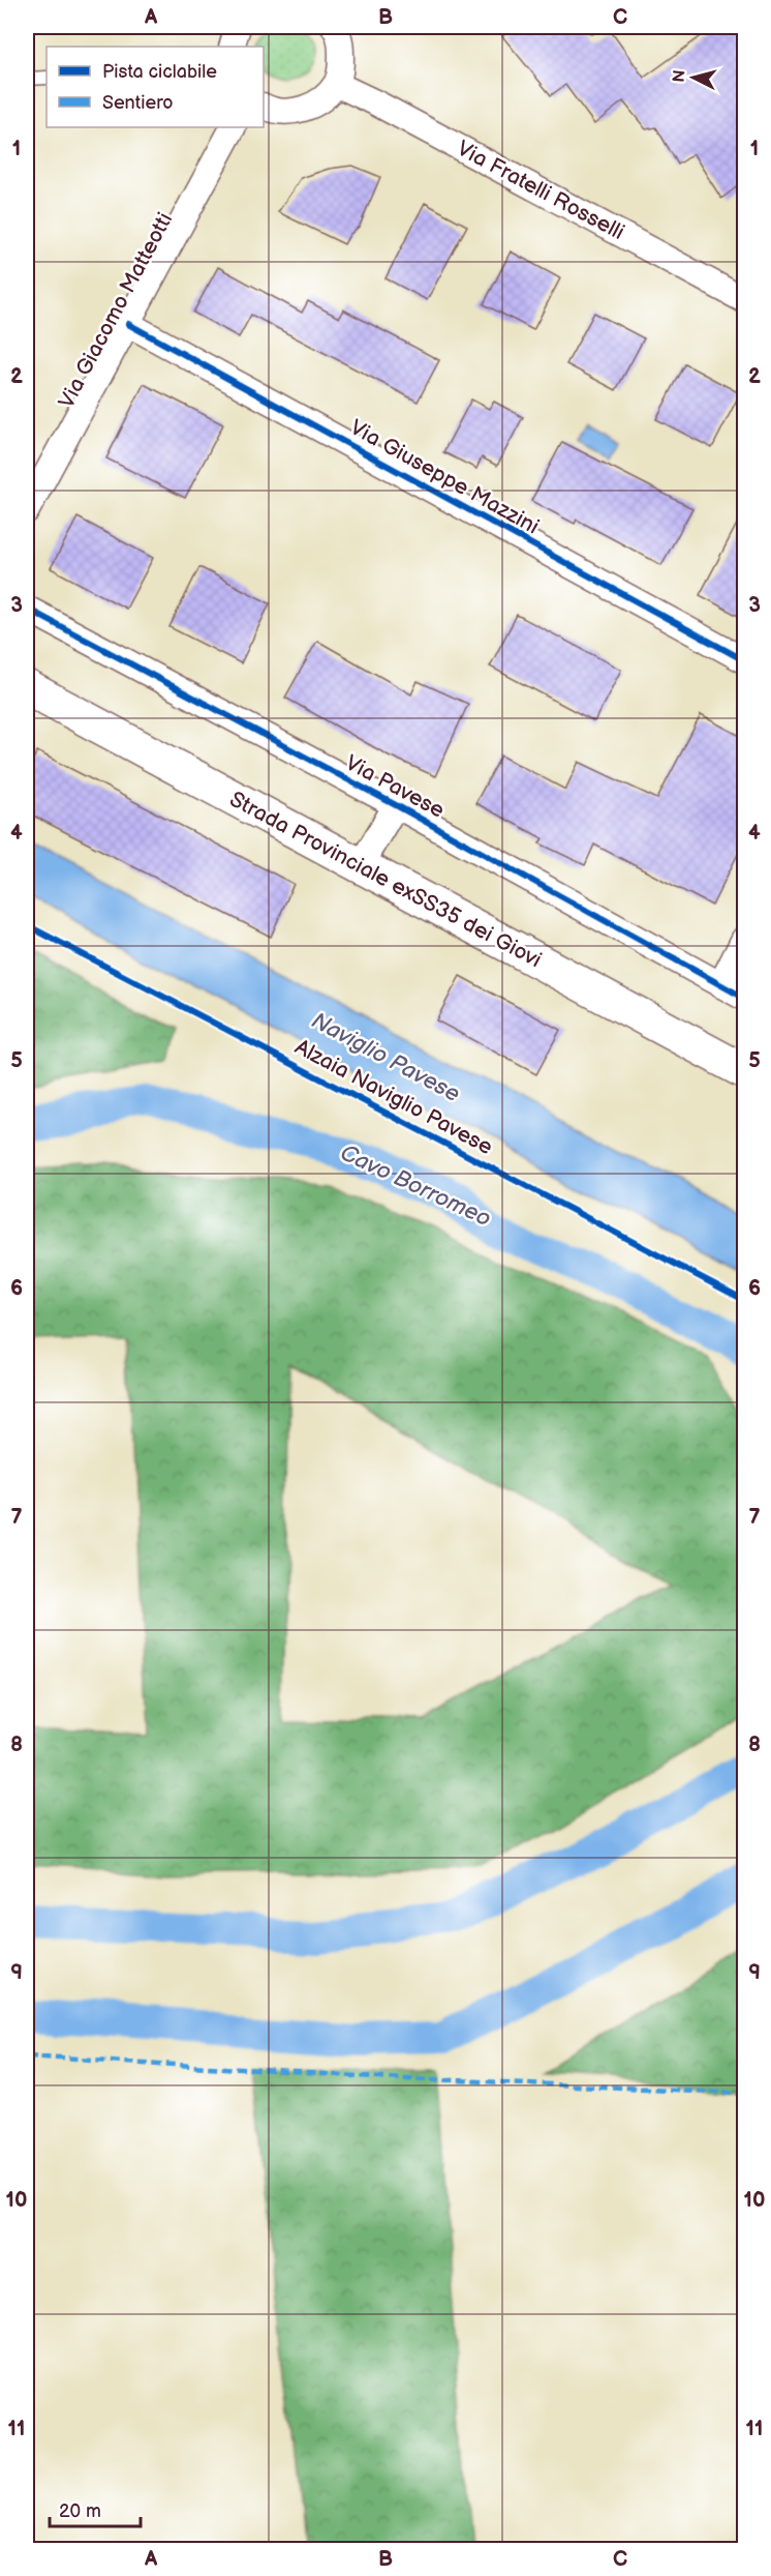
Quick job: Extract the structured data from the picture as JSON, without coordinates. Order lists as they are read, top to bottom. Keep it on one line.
{"streets":{"main road":["Strada Provinciale exSS35 dei Giovi"],"street":["Via Fratelli Rosselli","Via Giacomo Matteotti","Via Giuseppe Mazzini","Via Pavese"],"cycle path":["Alzaia Naviglio Pavese"]},"crossings":[["Via Giacomo Matteotti","Via Giuseppe Mazzini"]],"water":["Naviglio Pavese","Cavo Borromeo"],"legend":["Pista ciclabile","Sentiero"],"scale_bar":"20 m","north":"left","grid":{"columns":["A","B","C"],"rows":["1","2","3","4","5","6","7","8","9","10","11"]}}
